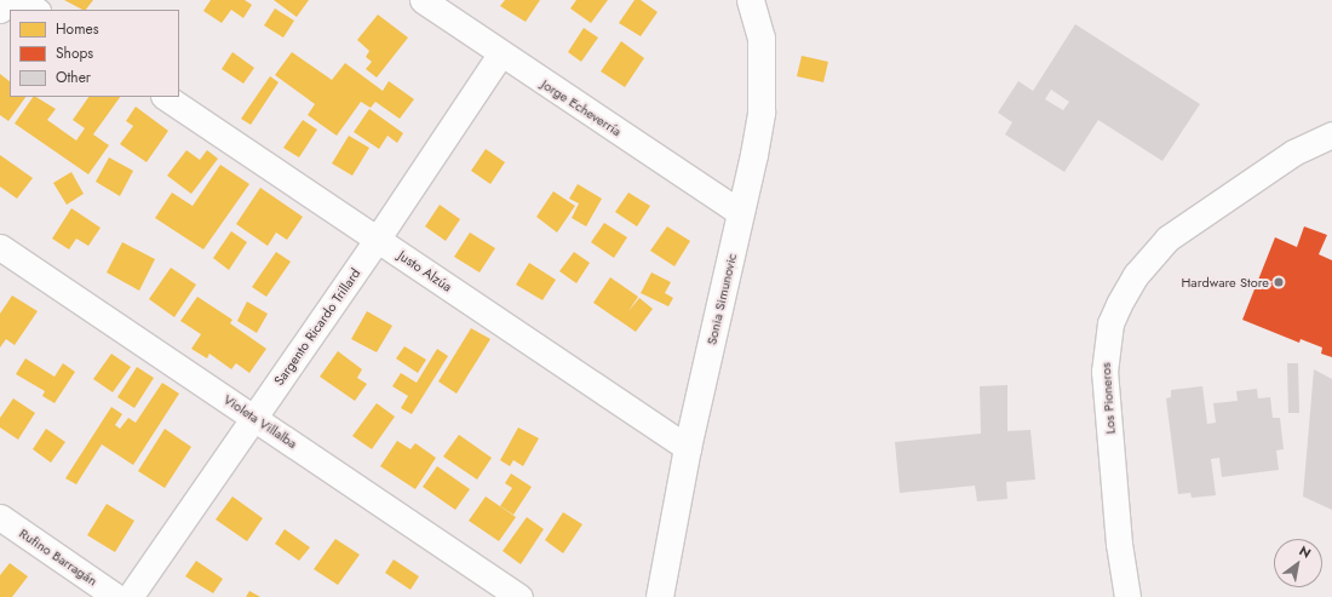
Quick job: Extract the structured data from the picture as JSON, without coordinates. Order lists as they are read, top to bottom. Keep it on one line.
{"streets":{"street":["Jorge Echeverría","Justo Alzúa","Sonia Simunovic","Sargento Ricardo Trillard","Los Pioneros","Violeta Villalba","Rufino Barragán"]},"crossings":[["Jorge Echeverría","Sonia Simunovic"],["Jorge Echeverría","Sargento Ricardo Trillard"],["Justo Alzúa","Sonia Simunovic"],["Justo Alzúa","Sargento Ricardo Trillard"],["Sargento Ricardo Trillard","Violeta Villalba"]],"places":["Hardware Store"],"legend":["Homes","Shops","Other"],"north":"top right"}
